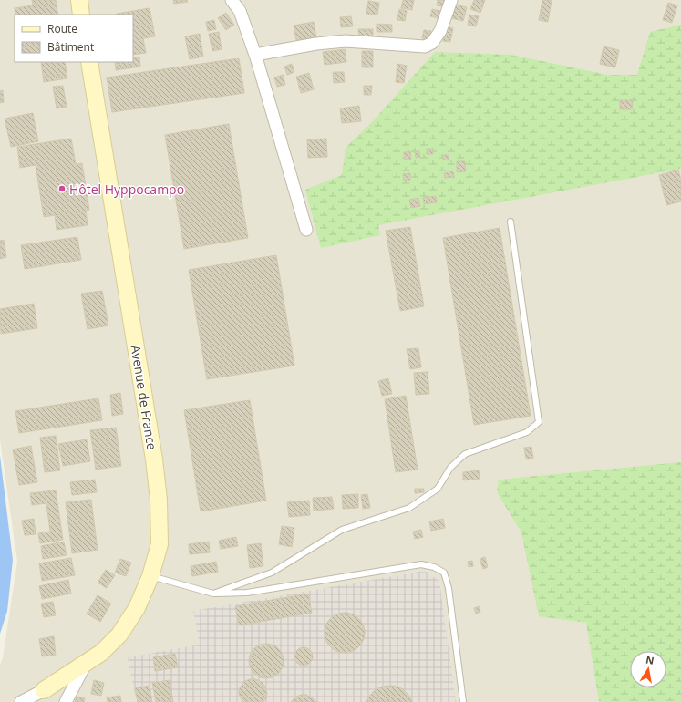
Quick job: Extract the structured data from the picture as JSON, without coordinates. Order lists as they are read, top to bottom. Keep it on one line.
{"streets":{"street":["Avenue de France"]},"places":["Hôtel Hyppocampo"],"legend":["Route","Bâtiment"],"north":"top"}
